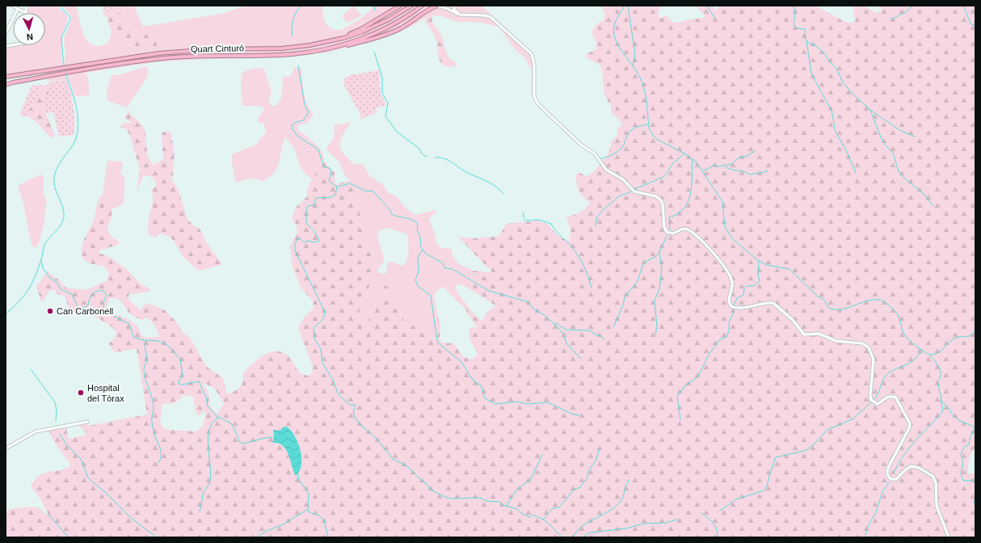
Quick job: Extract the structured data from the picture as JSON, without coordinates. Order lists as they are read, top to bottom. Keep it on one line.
{"streets":{"highway":["Quart Cinturó"]},"places":["Can Carbonell","Hospital del Tòrax"],"north":"bottom"}
